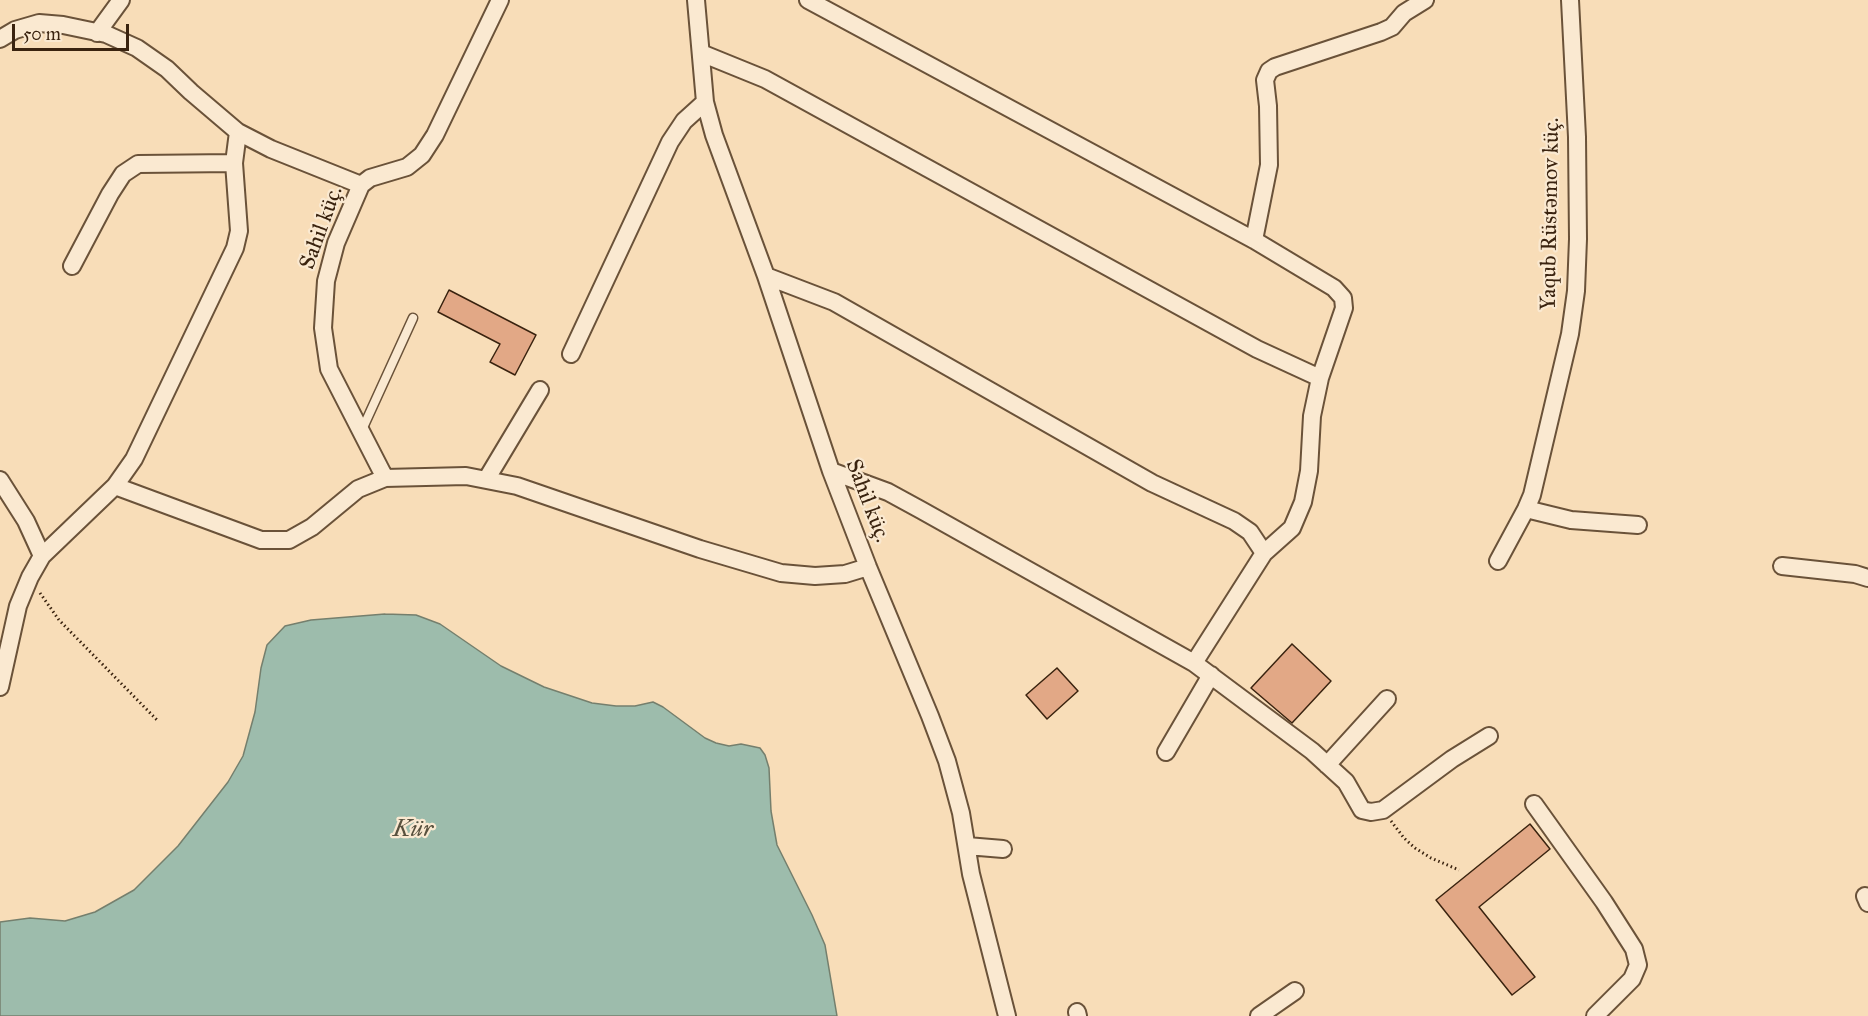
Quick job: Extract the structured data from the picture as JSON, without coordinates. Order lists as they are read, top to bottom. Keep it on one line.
{"streets":{"street":["Yaqub Rüstəmov küç.","Sahil küç."]},"water":["Kür"],"scale_bar":"50 m"}
